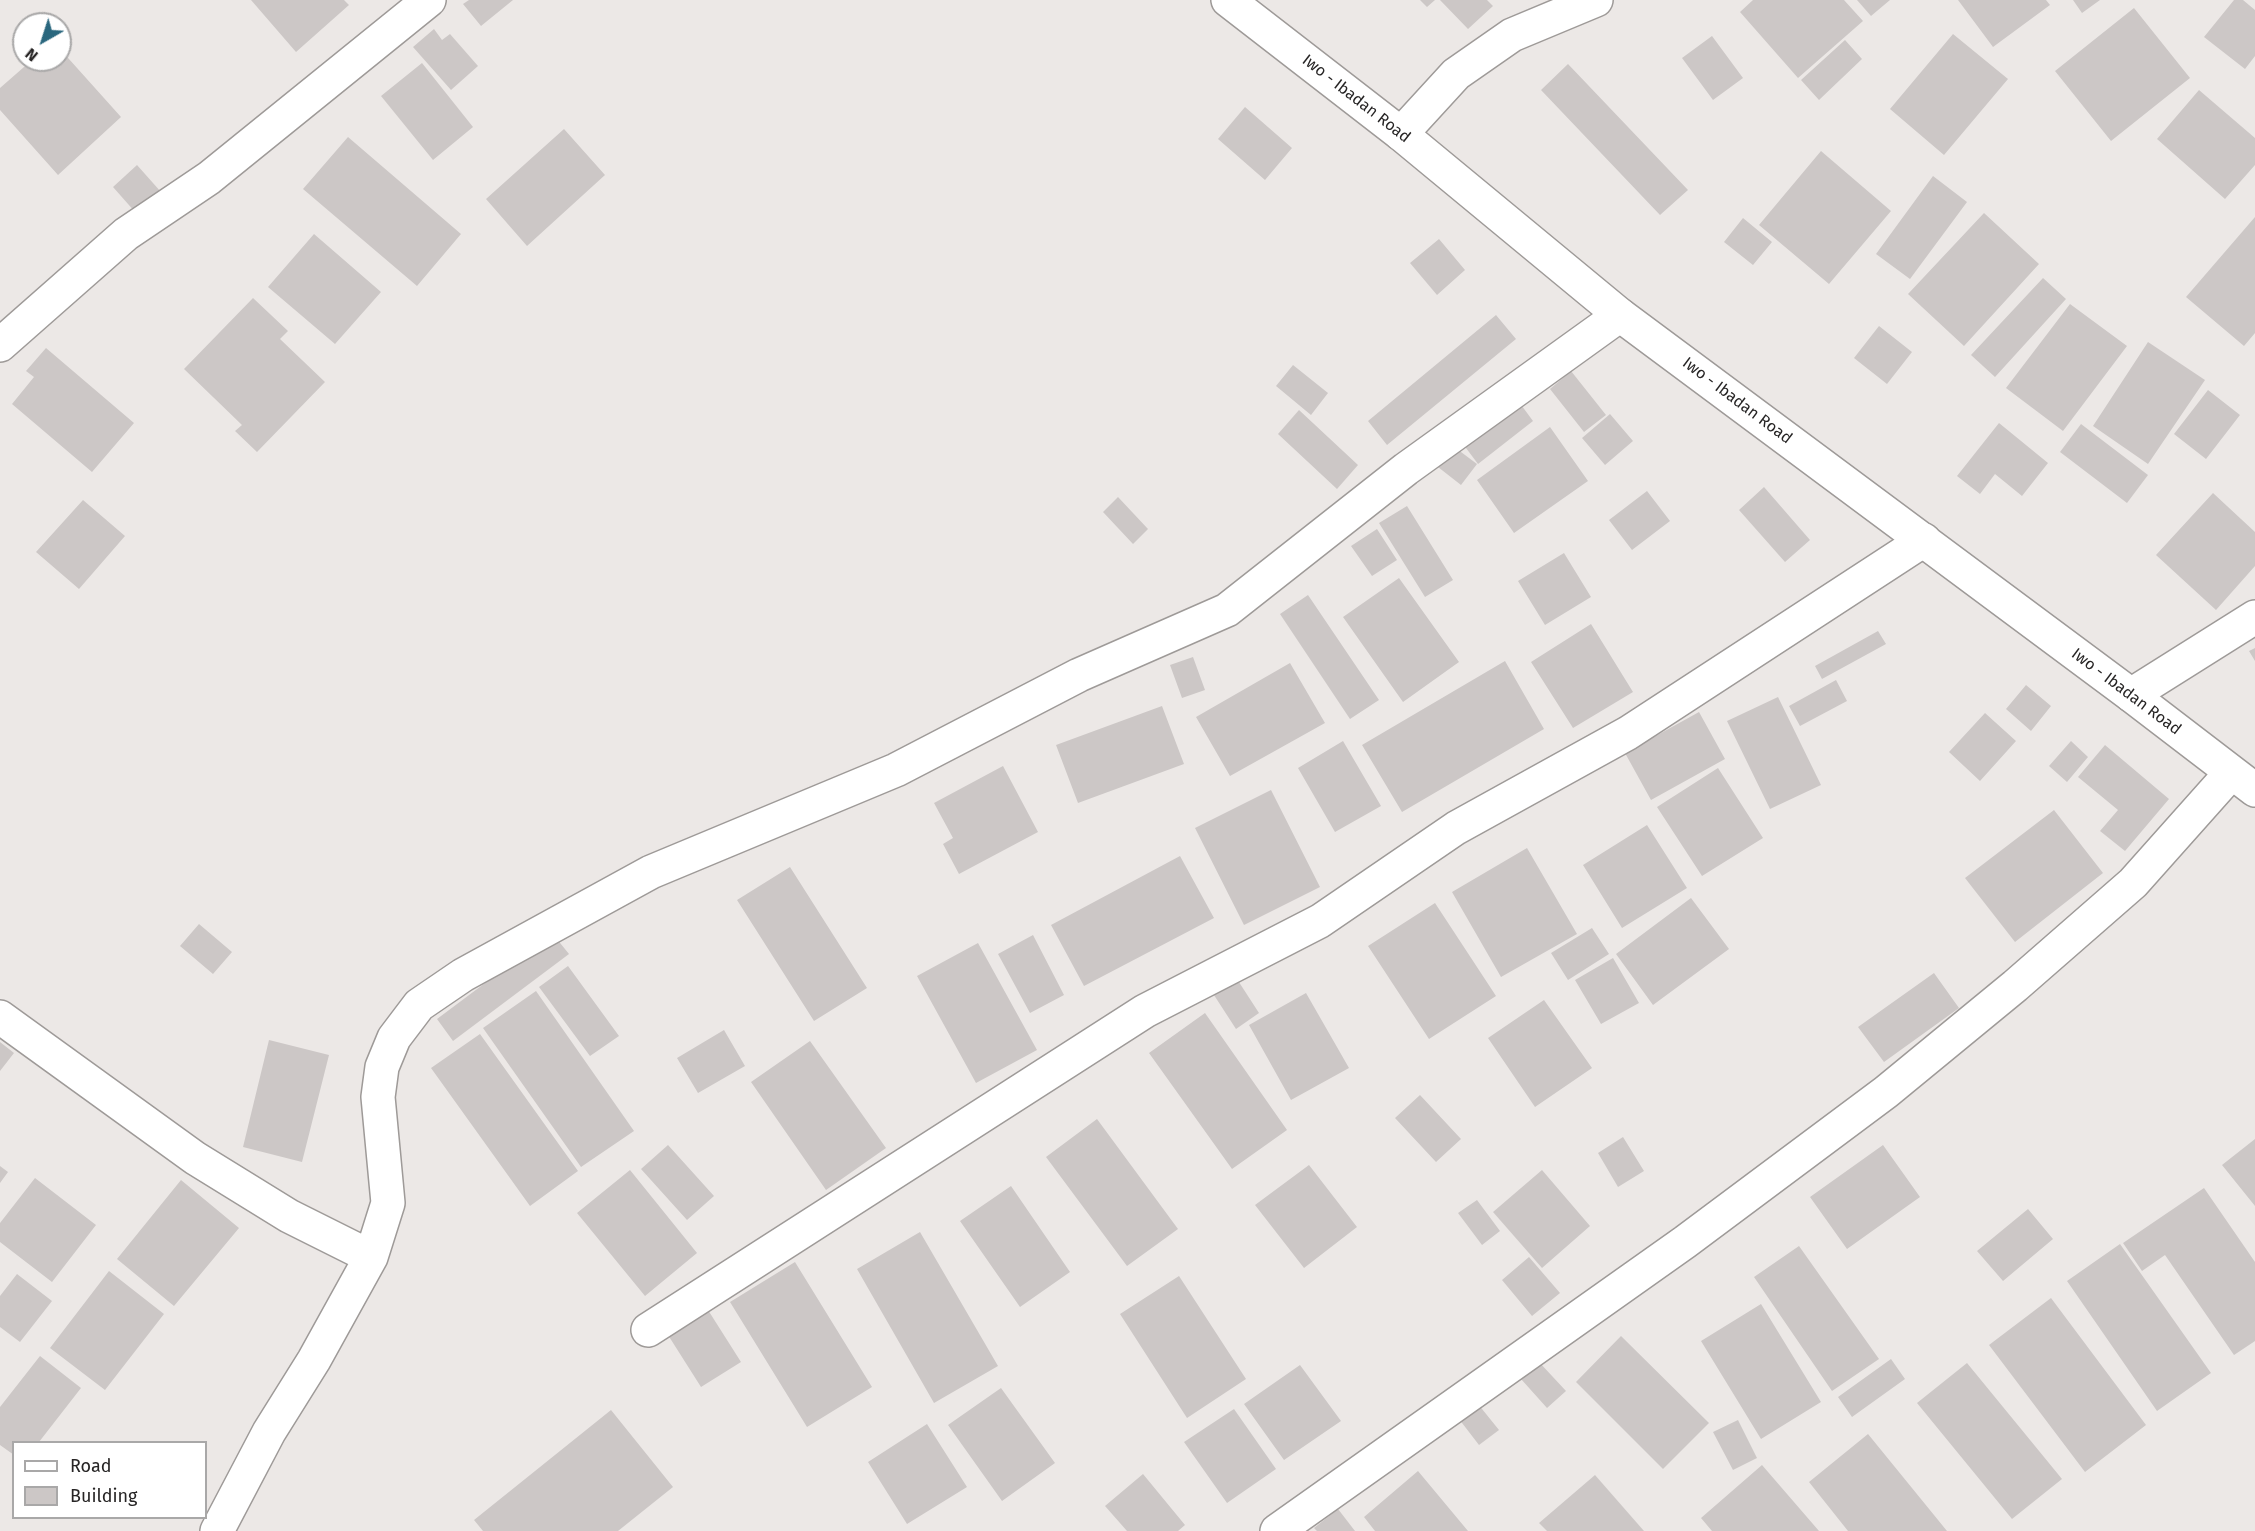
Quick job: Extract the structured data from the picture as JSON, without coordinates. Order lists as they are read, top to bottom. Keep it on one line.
{"streets":{"street":["Iwo - Ibadan Road"]},"legend":["Road","Building"],"north":"bottom left"}
